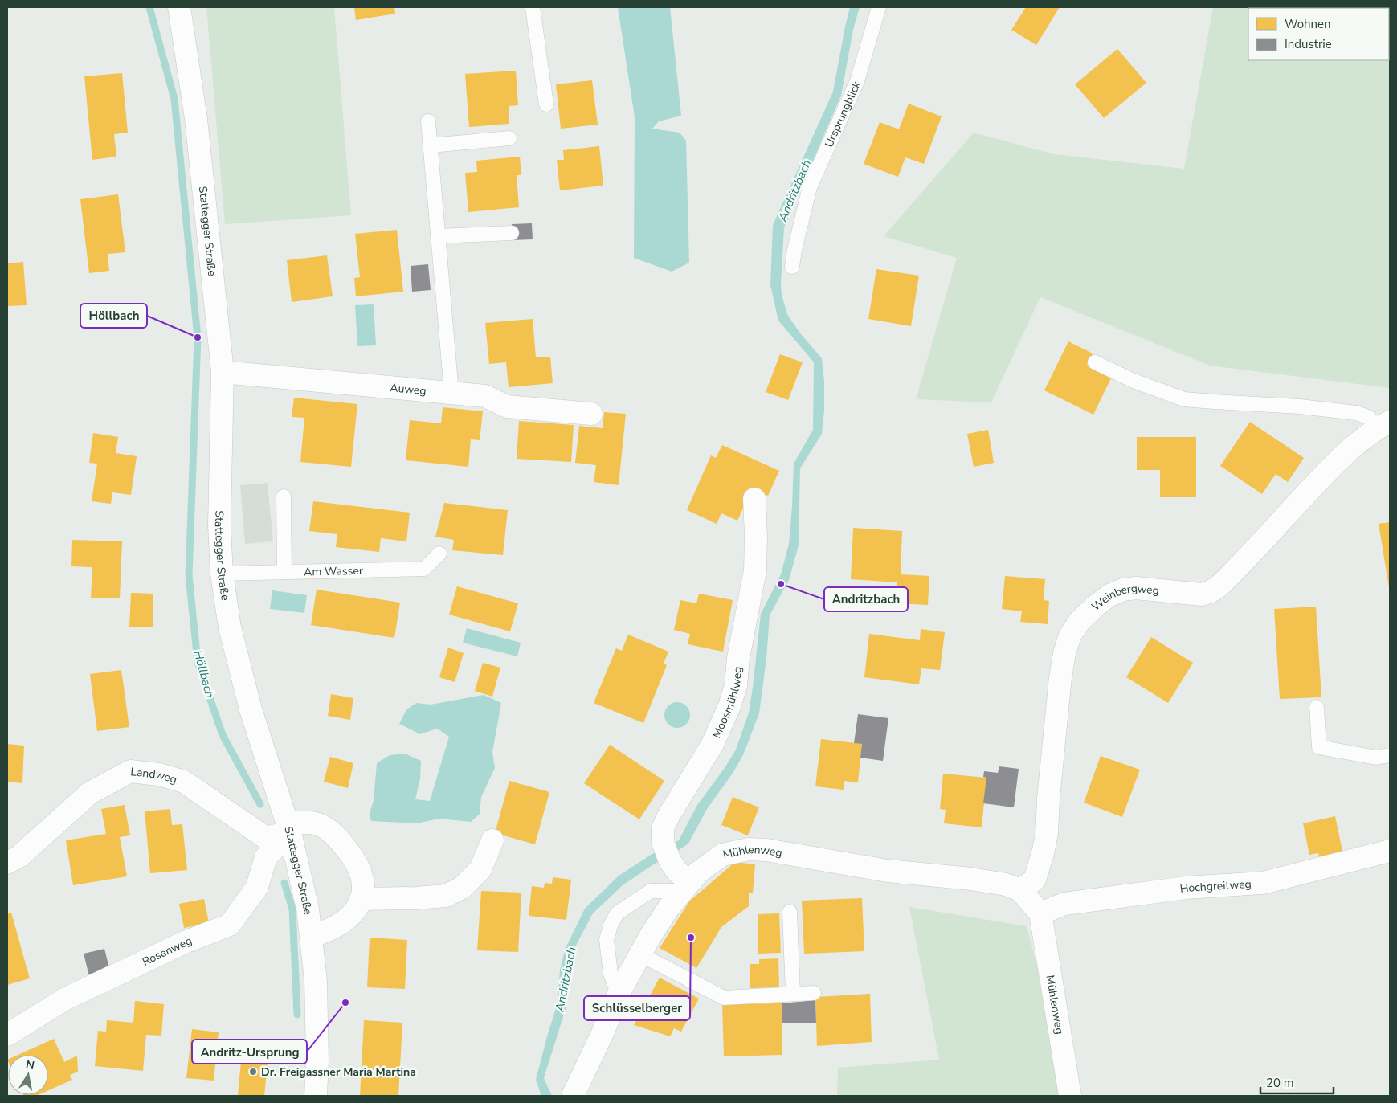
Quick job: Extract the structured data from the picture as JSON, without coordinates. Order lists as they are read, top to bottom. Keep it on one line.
{"streets":{"street":["Stattegger Straße","Auweg","Weinbergweg","Moosmühlweg","Landweg","Mühlenweg","Hochgreitweg","Rosenweg"],"lane":["Ursprungblick","Am Wasser"]},"crossings":[["Stattegger Straße","Auweg"],["Stattegger Straße","Am Wasser"],["Stattegger Straße","Landweg"],["Stattegger Straße","Rosenweg"],["Weinbergweg","Mühlenweg"],["Moosmühlweg","Mühlenweg"],["Landweg","Rosenweg"],["Mühlenweg","Hochgreitweg"]],"water":["Andritzbach","Höllbach"],"places":["Höllbach","Andritzbach","Schlüsselberger","Andritz-Ursprung","Dr. Freigassner Maria Martina"],"legend":["Wohnen","Industrie"],"scale_bar":"20 m","north":"top"}
